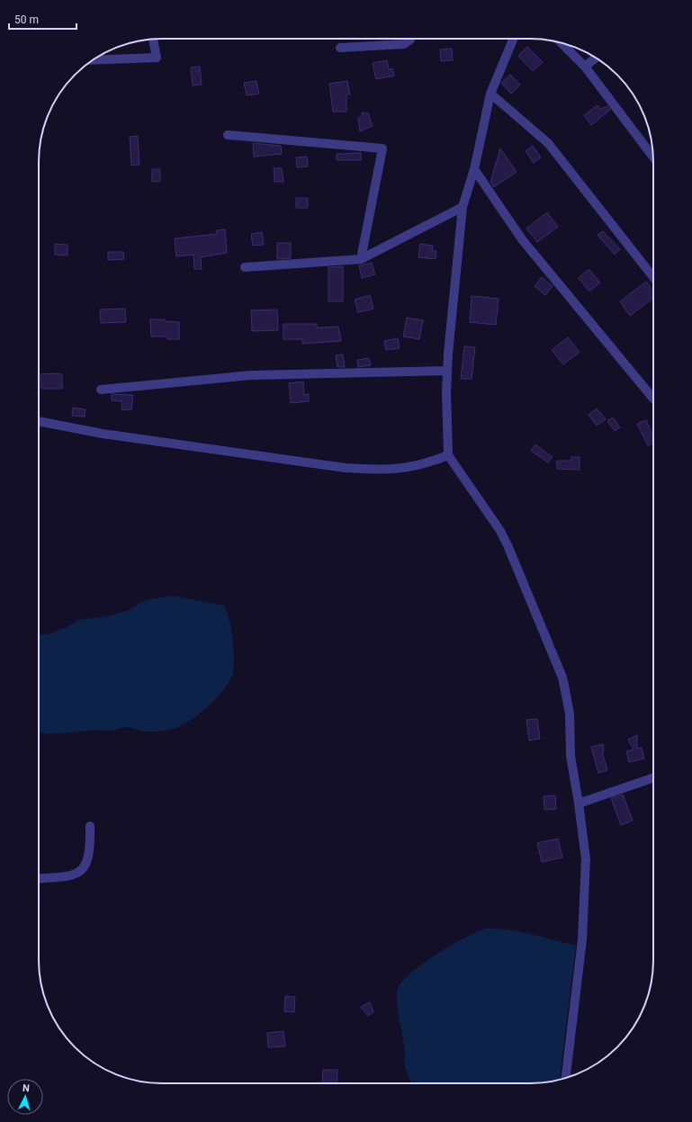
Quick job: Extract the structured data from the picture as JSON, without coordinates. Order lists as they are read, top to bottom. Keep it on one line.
{"scale_bar":"50 m","north":"top"}
